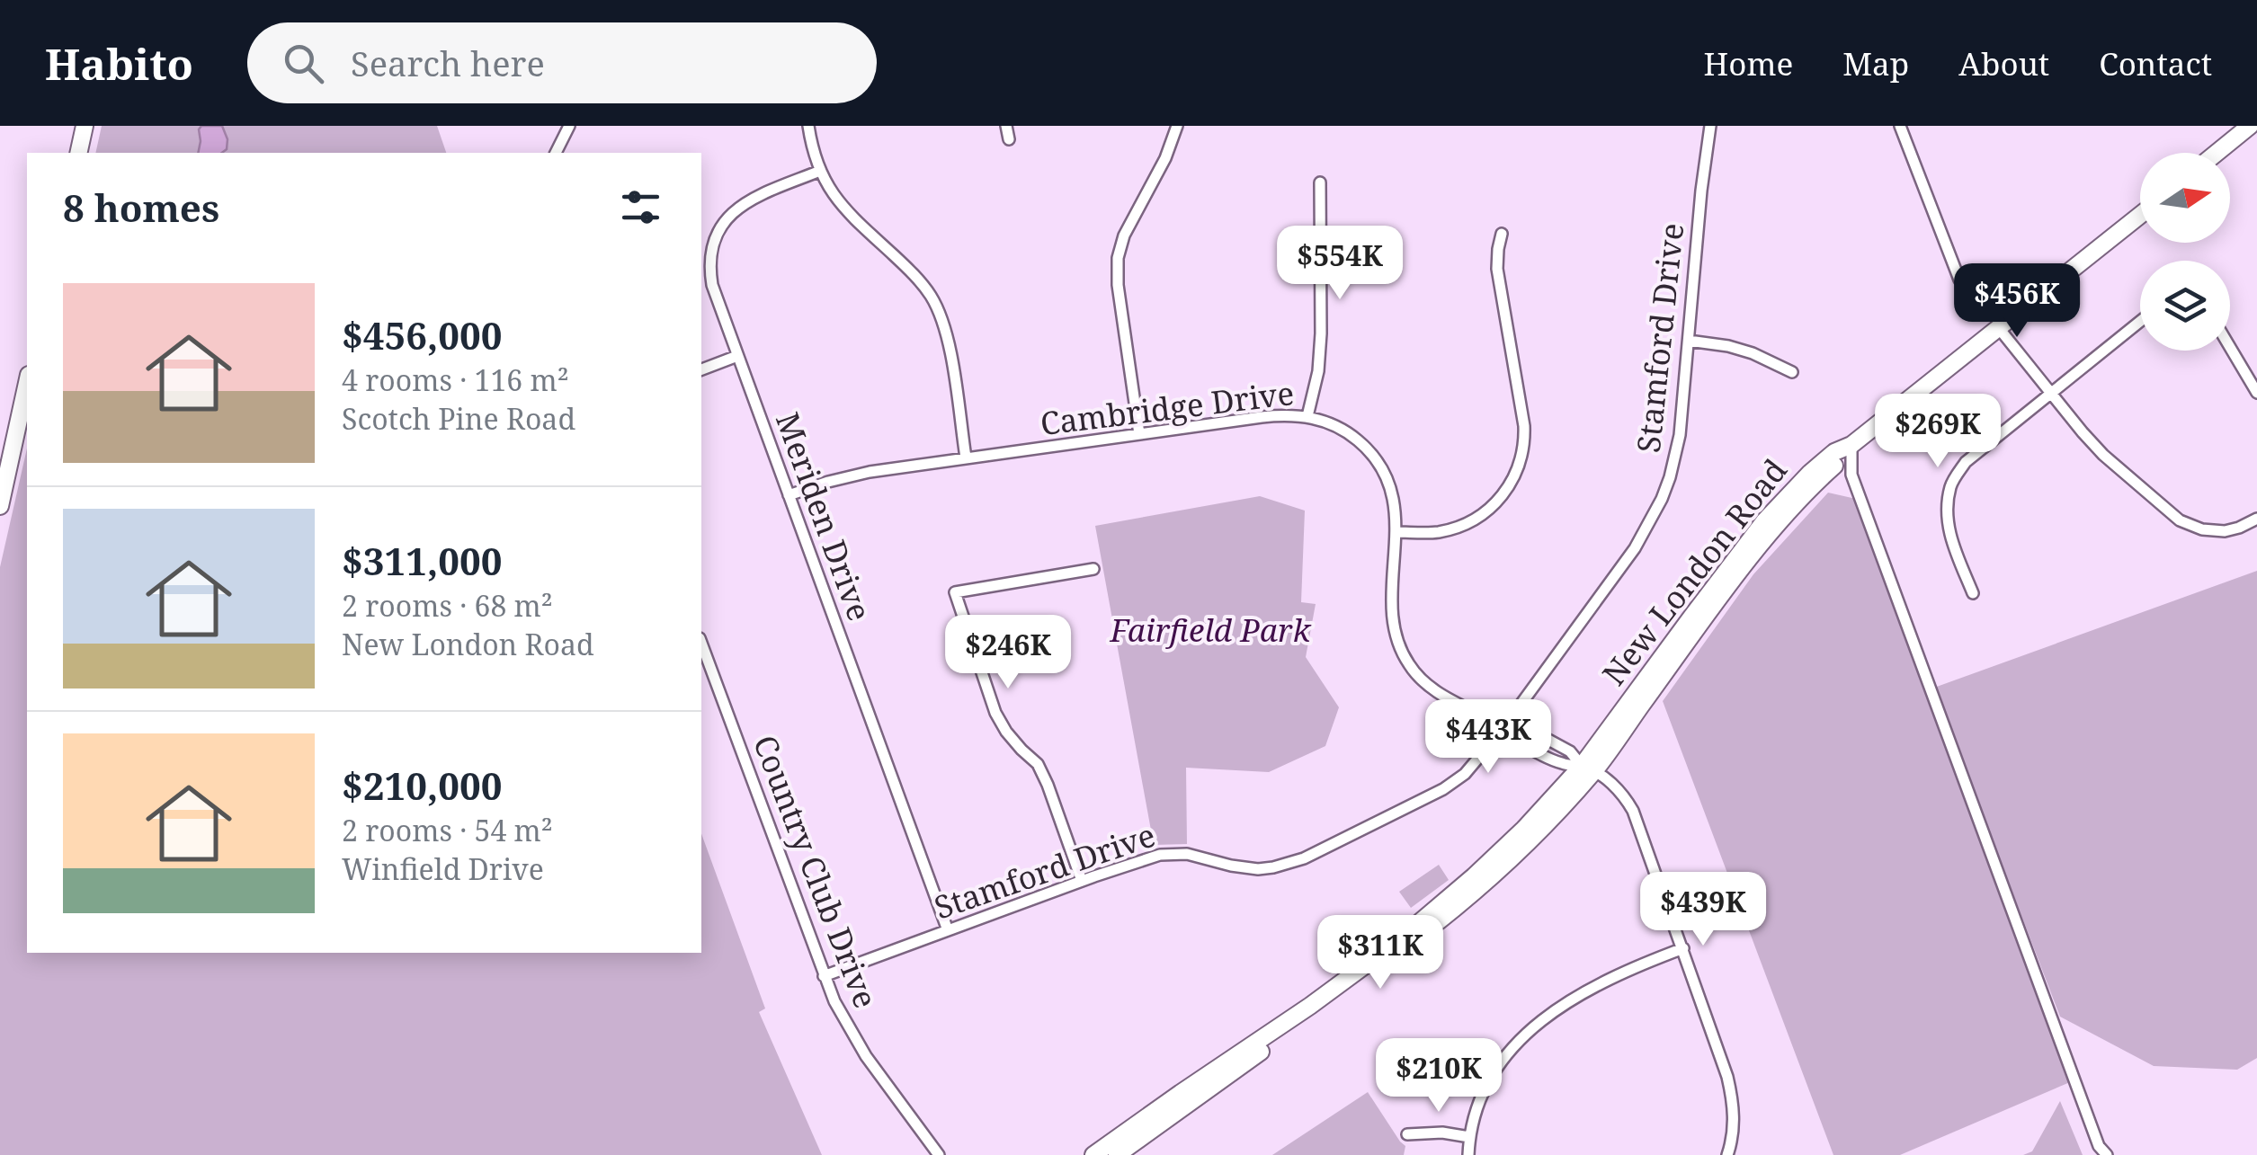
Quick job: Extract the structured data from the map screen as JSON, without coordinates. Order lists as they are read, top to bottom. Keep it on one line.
{"streets":{"main road":["New London Road"],"street":["Stamford Drive","Cambridge Drive","Meriden Drive","Country Club Drive"]},"crossings":[["Stamford Drive","Cambridge Drive"],["Stamford Drive","Meriden Drive"],["Stamford Drive","Country Club Drive"],["Cambridge Drive","Meriden Drive"],["Cambridge Drive","New London Road"]],"parks":["Fairfield Park"],"north":"right","page":{"header":"Habito","search":"Search here","nav":["Home","Map","About","Contact"],"heading":"8 homes","price":["$554K","$456K","$269K","$246K","$443K","$439K","$311K","$210K"],"list":[{"name":"$456,000","note":"4 rooms · 116 m² · Scotch Pine Road"},{"name":"$311,000","note":"2 rooms · 68 m² · New London Road"},{"name":"$210,000","note":"2 rooms · 54 m² · Winfield Drive"}]}}
